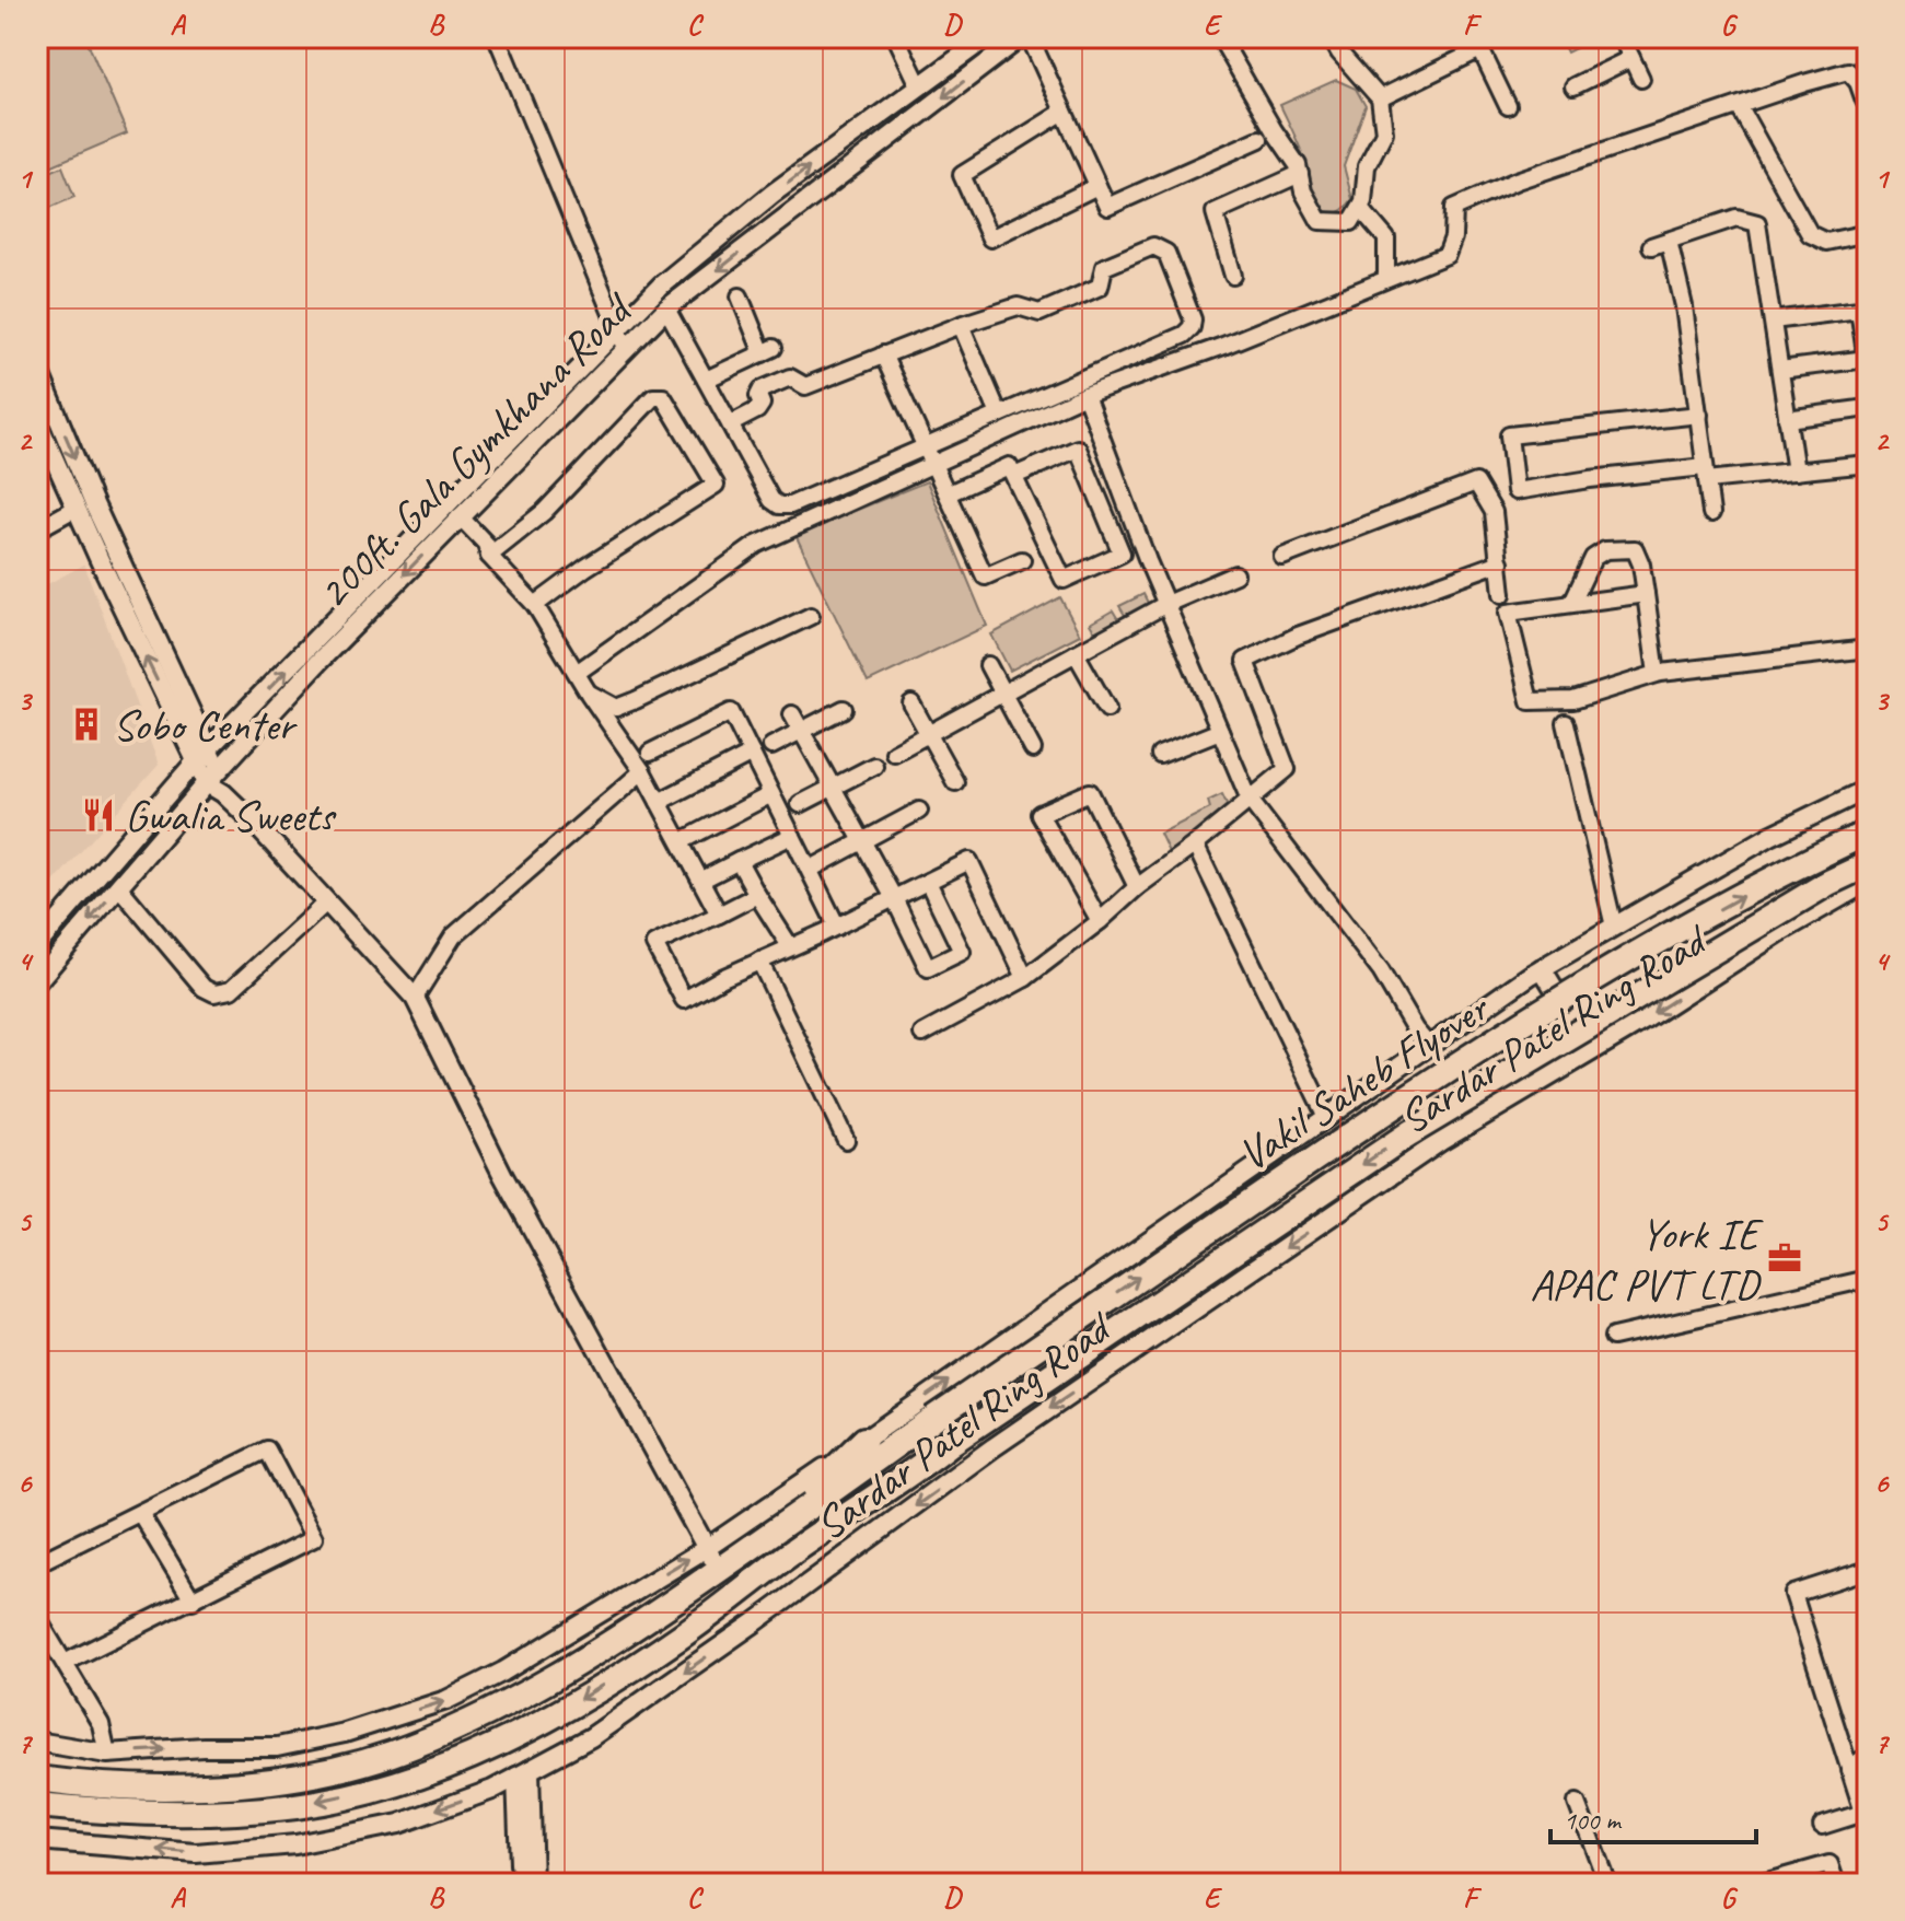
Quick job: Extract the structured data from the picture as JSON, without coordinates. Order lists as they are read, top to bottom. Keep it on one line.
{"streets":{"highway":["Sardar Patel Ring Road","Vakil Saheb Flyover"],"street":["200ft. Gala Gymkhana Road"]},"crossings":[["Sardar Patel Ring Road","Vakil Saheb Flyover"]],"places":{"building":["Sobo Center"],"restaurant":["Gwalia Sweets"],"office":["York IE APAC PVT LTD"]},"scale_bar":"100 m","grid":{"columns":["A","B","C","D","E","F","G"],"rows":["1","2","3","4","5","6","7"]}}
